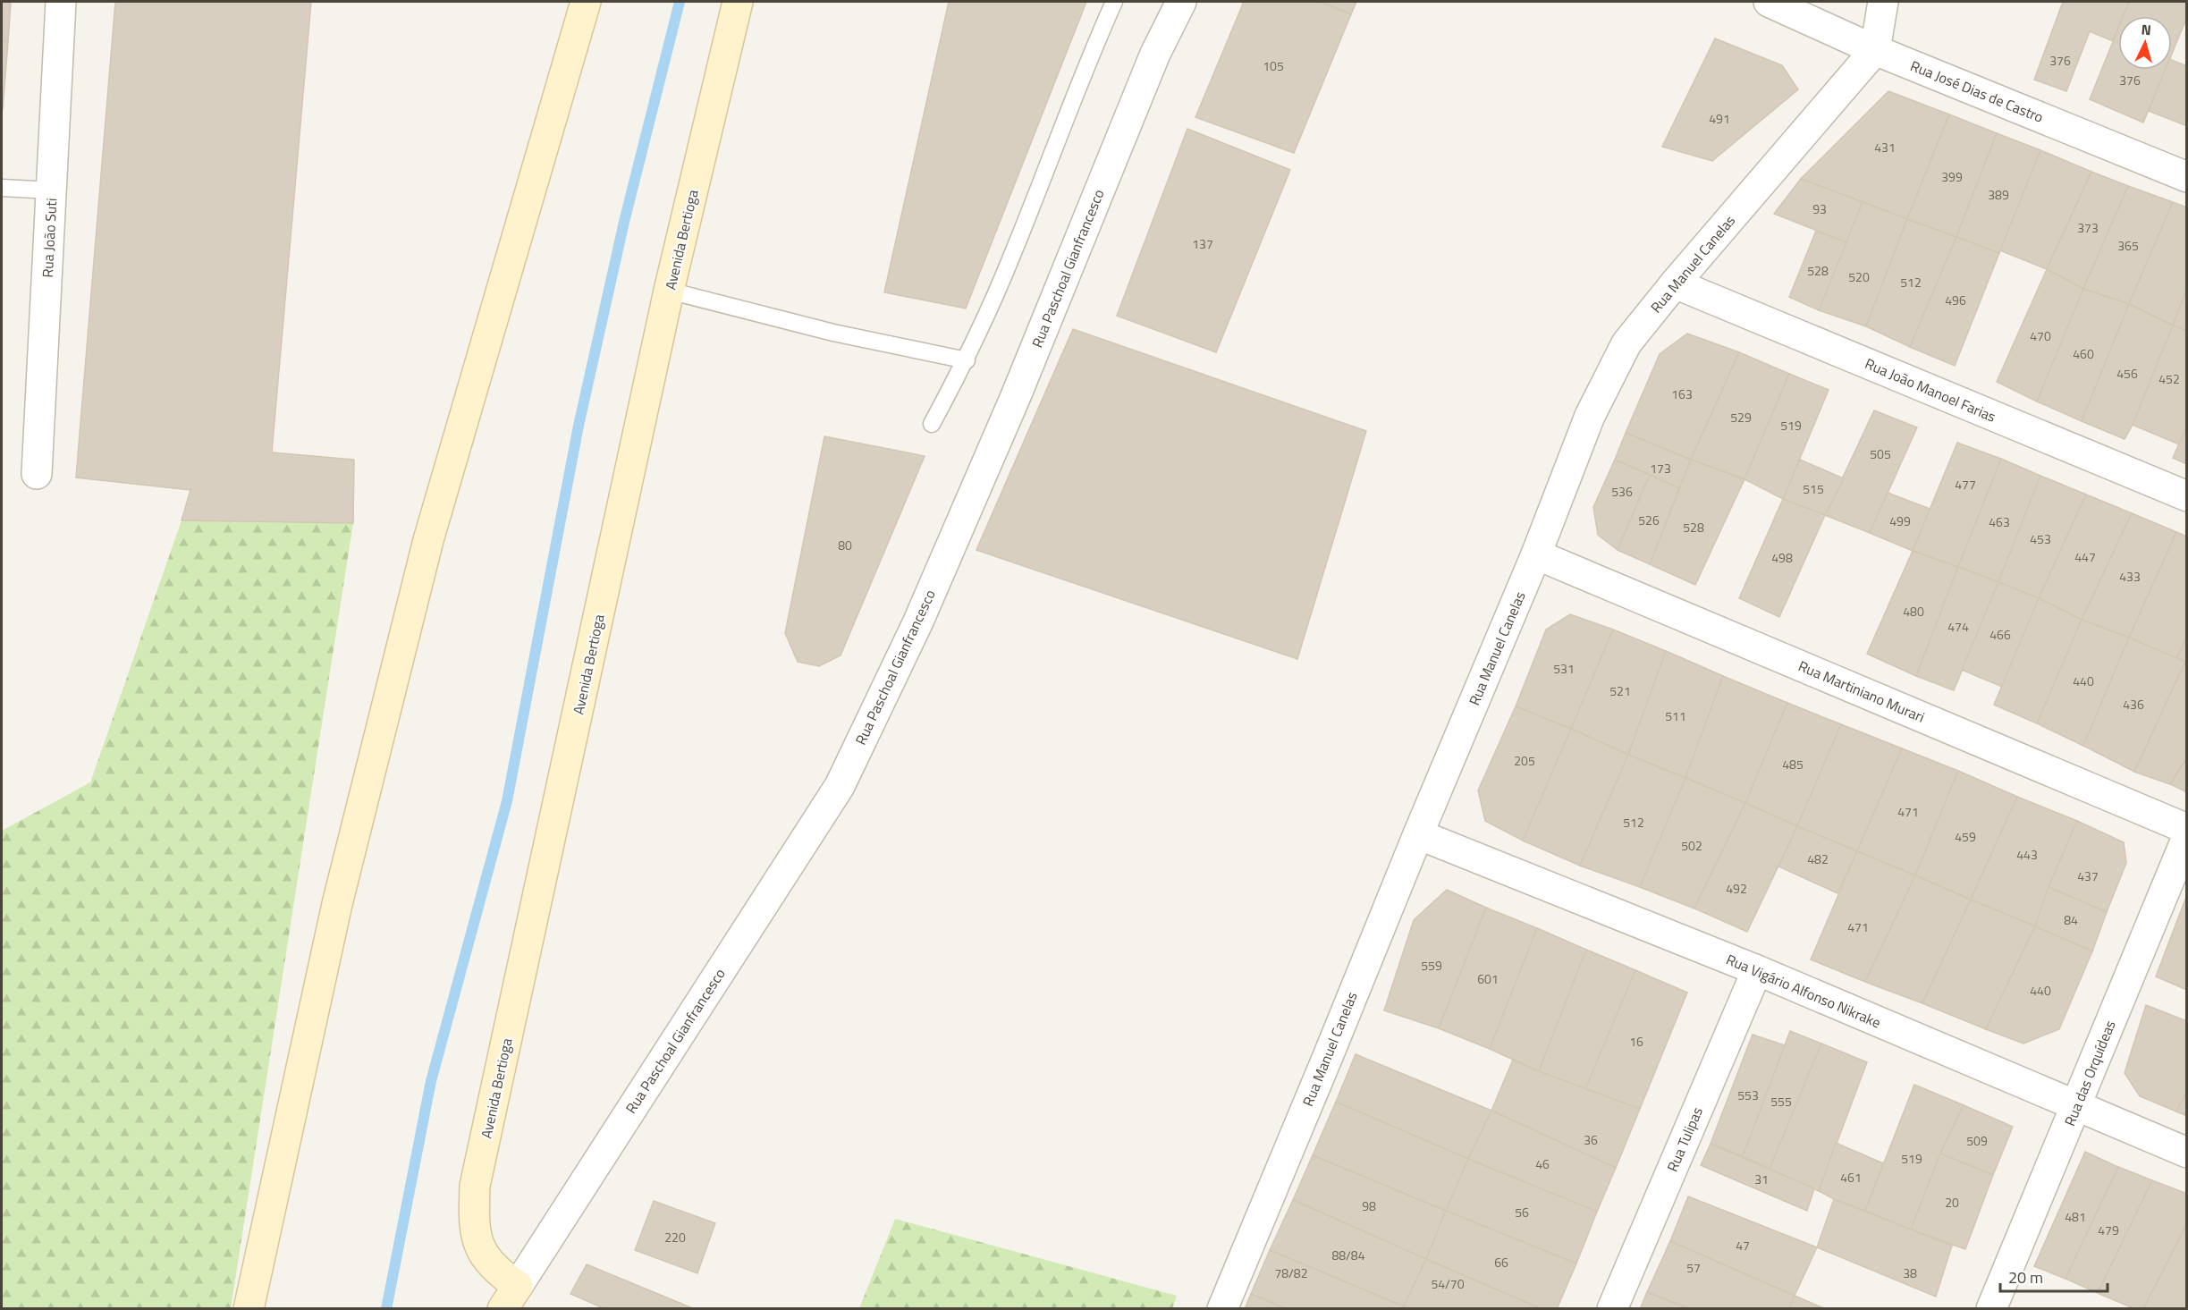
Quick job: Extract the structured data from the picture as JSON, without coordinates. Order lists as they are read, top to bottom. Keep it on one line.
{"streets":{"street":["Rua José Dias de Castro","Rua João Suti","Avenida Bertioga","Rua Manuel Canelas","Rua Paschoal Gianfrancesco","Rua João Manoel Farias","Rua Martiniano Murari","Rua Vigário Alfonso Nikrake","Rua das Orquídeas","Rua Tulipas"]},"crossings":[["Rua José Dias de Castro","Rua Manuel Canelas"],["Avenida Bertioga","Rua Paschoal Gianfrancesco"],["Rua Manuel Canelas","Rua João Manoel Farias"],["Rua Manuel Canelas","Rua Martiniano Murari"],["Rua Manuel Canelas","Rua Vigário Alfonso Nikrake"],["Rua Vigário Alfonso Nikrake","Rua das Orquídeas"],["Rua Vigário Alfonso Nikrake","Rua Tulipas"]],"house_numbers":["376","105","376","491","431","399","389","93","373","137","365","528","520","512","496","470","460","456","452","163","529","519","505","173","477","515","536","526","499","463","528","453","80","447","498","433","480","474","466","531","440","521","436","511","205","485","471","512","459","502","443","482","437","492","84","471","559","601","440","16","553","555","36","509","519","46","461","31","20","98","56","481","479","220","47","88/84","66","57","78/82","38","54/70"],"scale_bar":"20 m","north":"top"}
